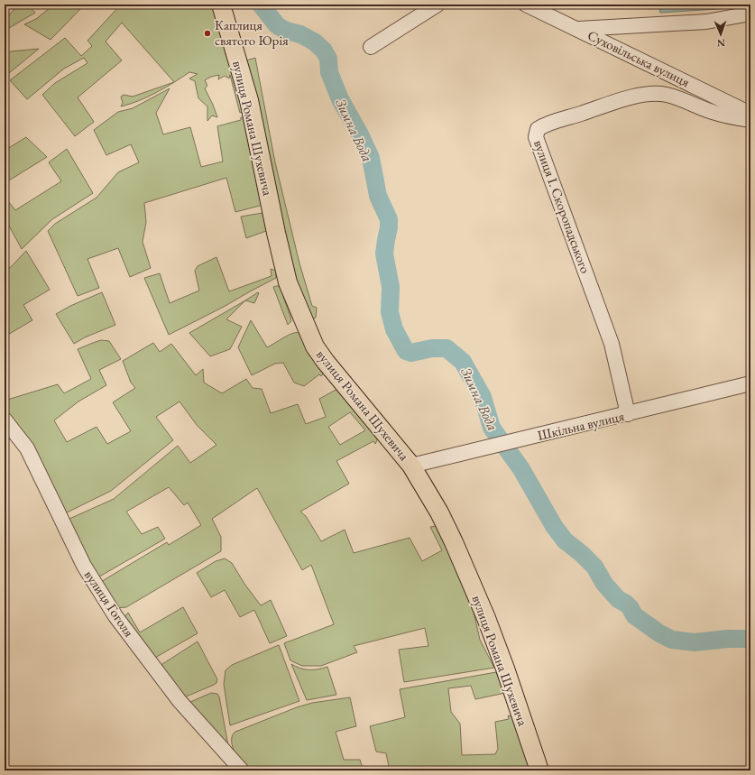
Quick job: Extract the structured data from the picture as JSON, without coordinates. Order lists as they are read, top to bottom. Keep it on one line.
{"streets":{"main road":["вулиця Романа Шухевича"],"street":["Суховільська вулиця","вулиця І. Скоропадського","Шкільна вулиця","вулиця Гоголя"]},"crossings":[["вулиця Романа Шухевича","Шкільна вулиця"],["вулиця І. Скоропадського","Шкільна вулиця"]],"water":["Зимна Вода"],"places":["Каплиця святого Юрія"],"north":"bottom"}
